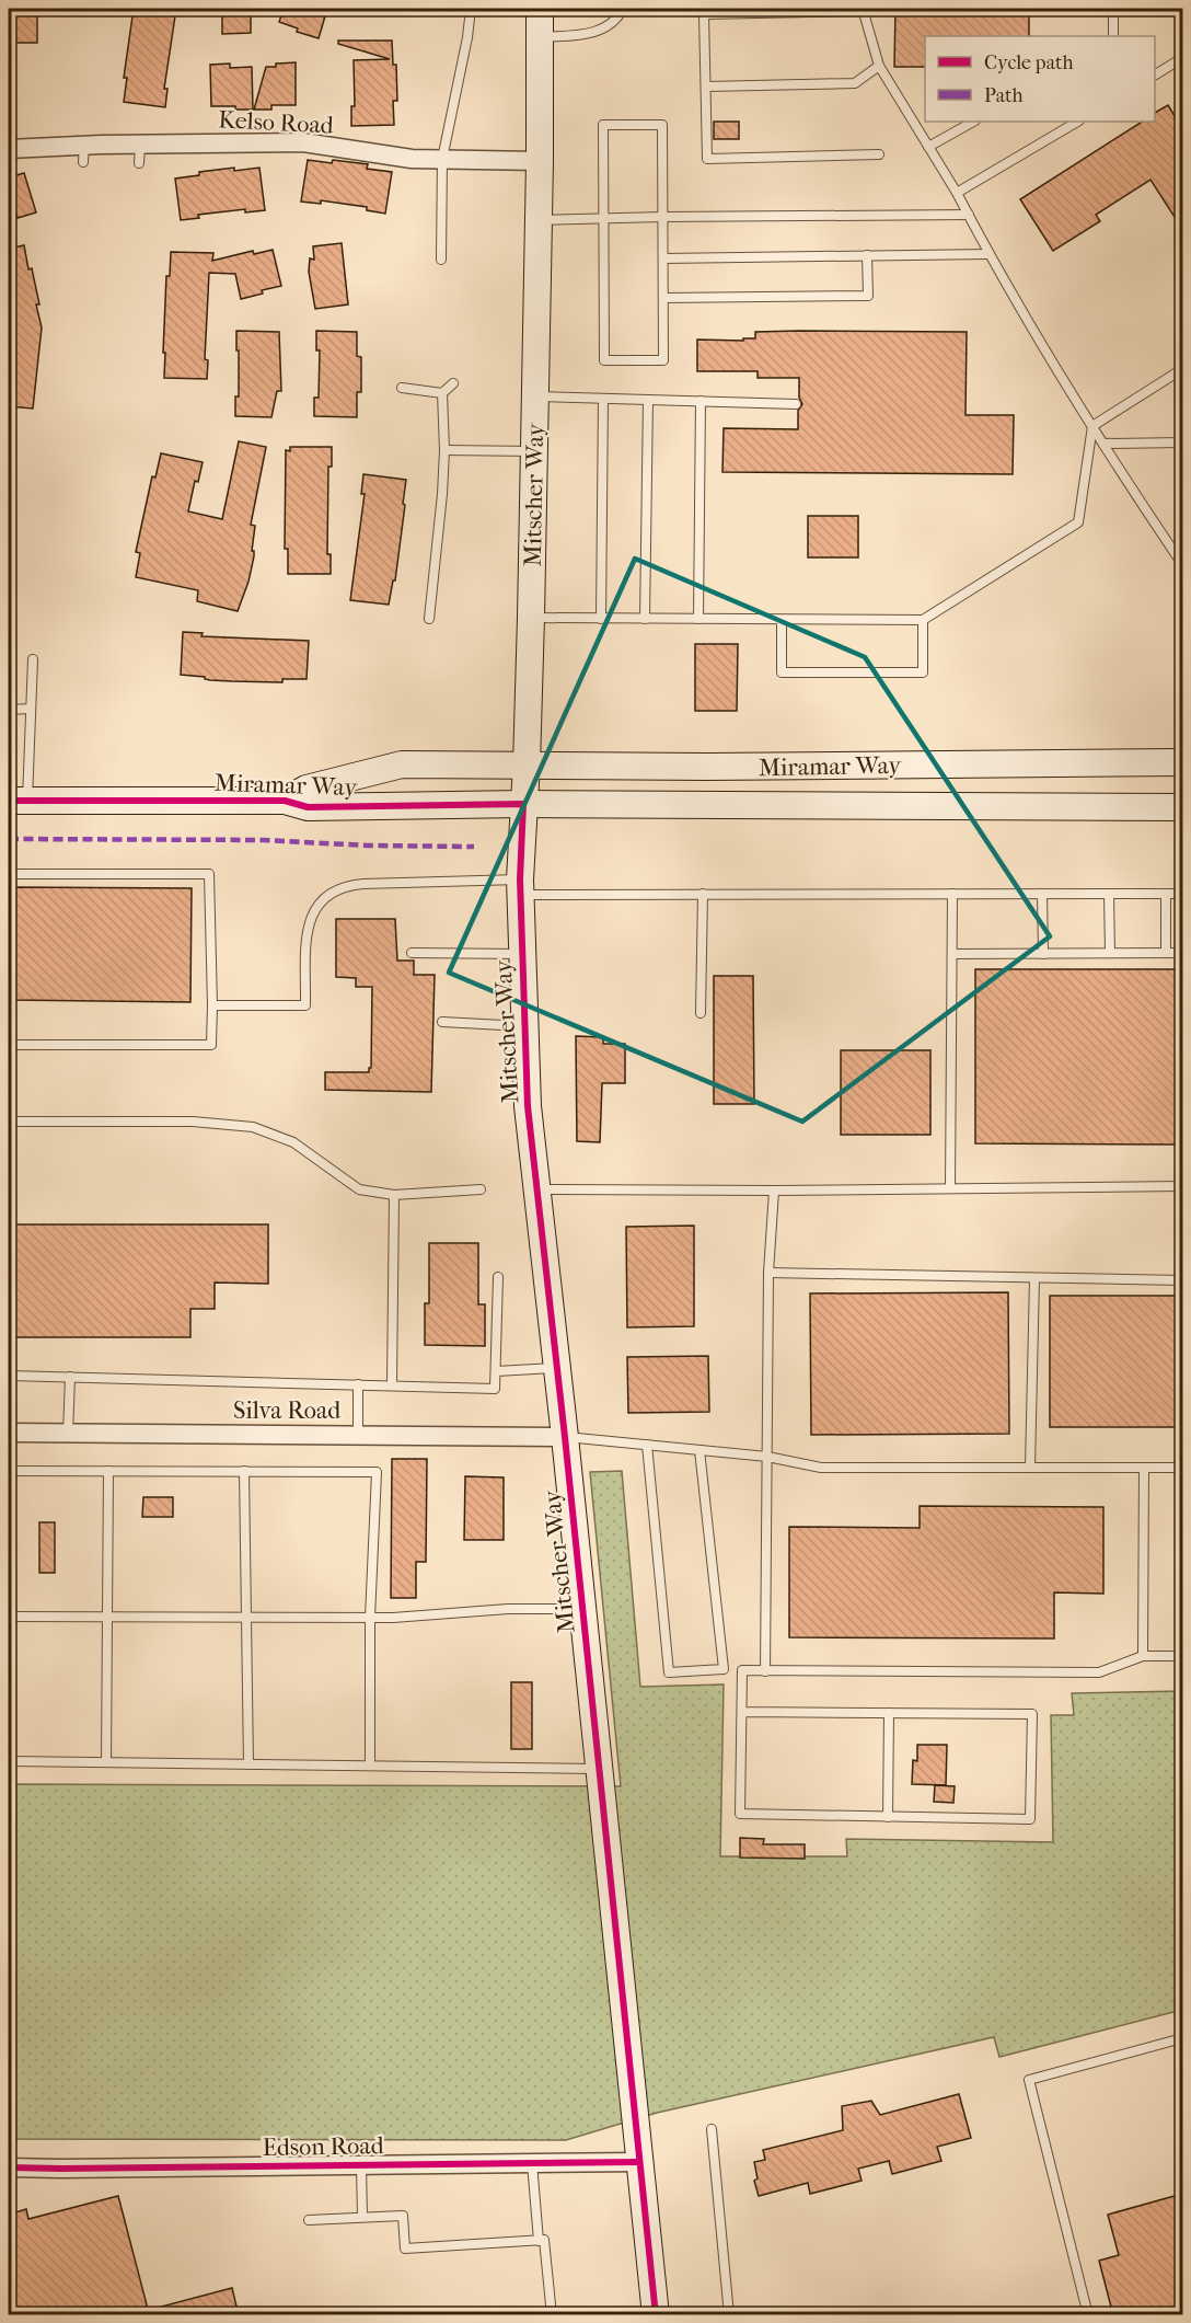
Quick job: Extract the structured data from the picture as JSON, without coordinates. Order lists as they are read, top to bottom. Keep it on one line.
{"streets":{"street":["Kelso Road","Mitscher Way","Miramar Way","Silva Road","Edson Road"]},"crossings":[["Kelso Road","Mitscher Way"],["Mitscher Way","Miramar Way"],["Mitscher Way","Silva Road"],["Mitscher Way","Edson Road"]],"legend":["Cycle path","Path"]}
